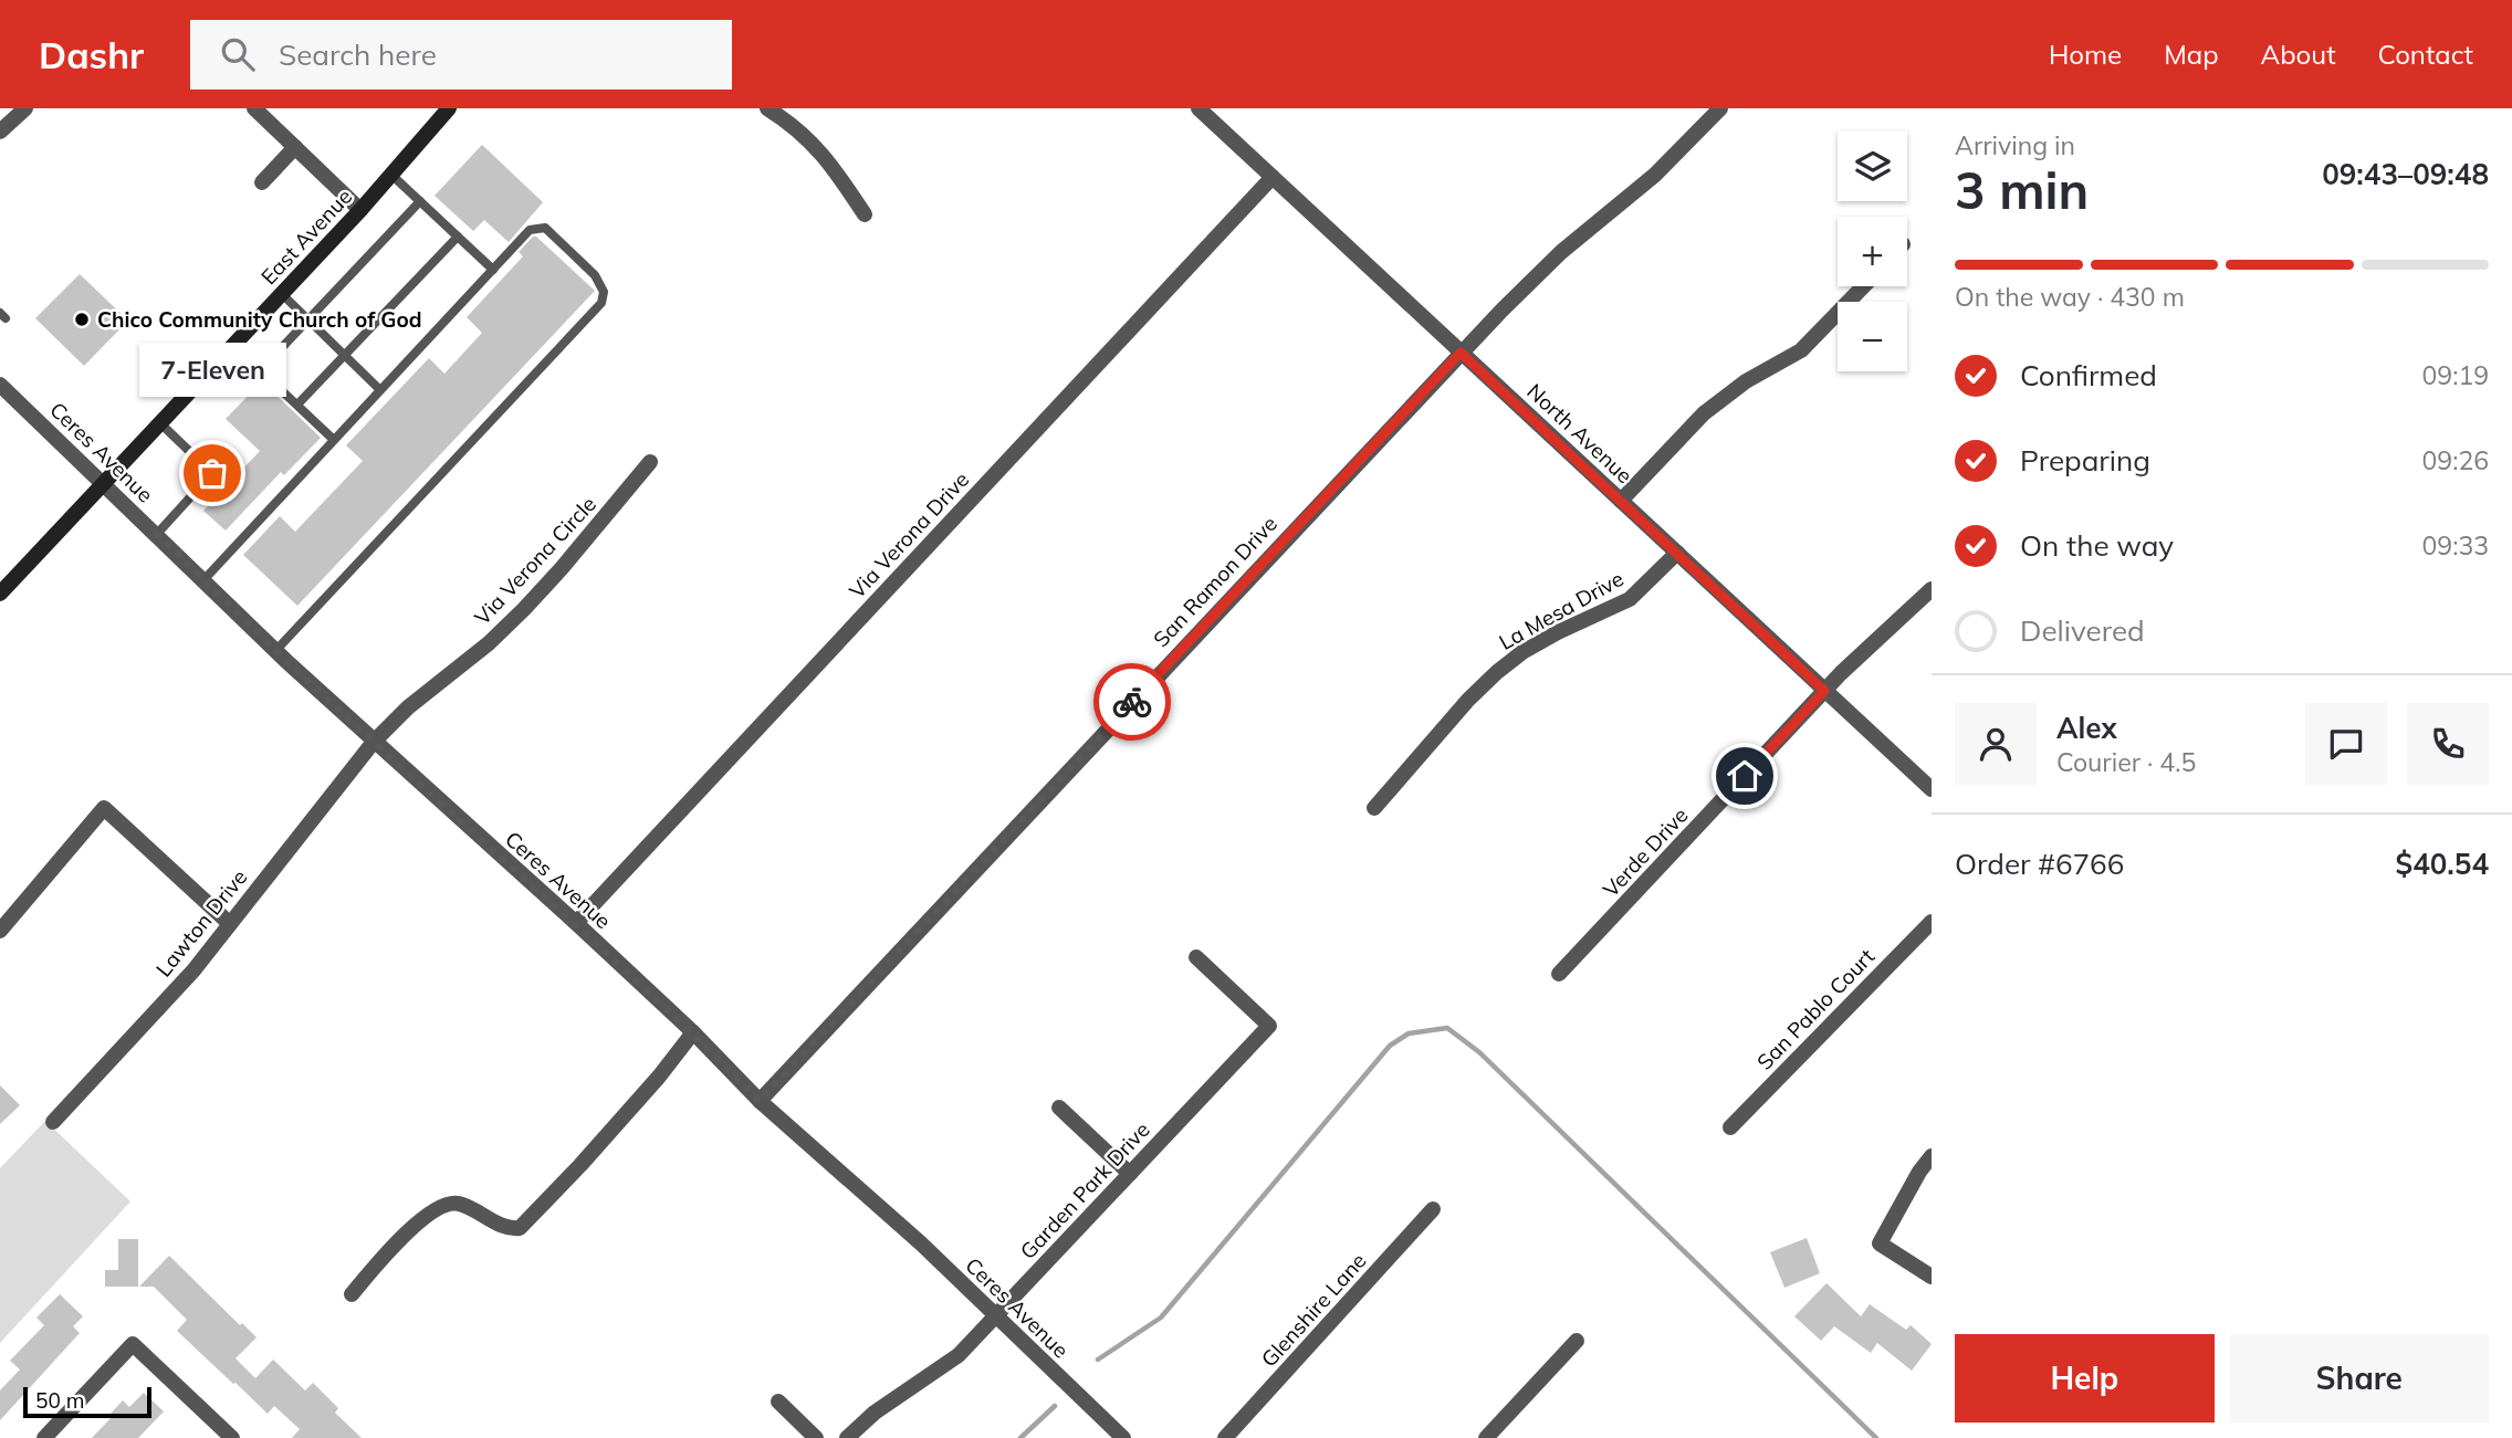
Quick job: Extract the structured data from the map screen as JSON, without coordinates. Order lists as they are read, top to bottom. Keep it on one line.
{"streets":{"main road":["East Avenue"],"street":["North Avenue","Ceres Avenue","Via Verona Drive","Via Verona Circle","San Ramon Drive","La Mesa Drive","Verde Drive","Lawton Drive","San Pablo Court","Garden Park Drive","Glenshire Lane"]},"crossings":[["East Avenue","Ceres Avenue"],["North Avenue","Via Verona Drive"],["North Avenue","San Ramon Drive"],["North Avenue","La Mesa Drive"],["North Avenue","Verde Drive"],["Ceres Avenue","Via Verona Drive"],["Ceres Avenue","Via Verona Circle"],["Ceres Avenue","San Ramon Drive"],["Ceres Avenue","Lawton Drive"],["Ceres Avenue","Garden Park Drive"],["Via Verona Circle","Lawton Drive"]],"places":["Chico Community Church of God","7-Eleven"],"scale_bar":"50 m","page":{"header":"Dashr","search":"Search here","nav":["Home","Map","About","Contact"],"heading":["3 min","Arriving in","09:43–09:48"],"panel":["Alex","Courier · 4.5","Order #6766","$40.54"],"map_buttons":["+","−"],"bar":"On the way · 430 m","list":[["Confirmed","09:19"],["Preparing","09:26"],["On the way","09:33"],"Delivered"],"bubble":"7-Eleven","buttons":["Help","Share"],"scale":"50 m"}}
